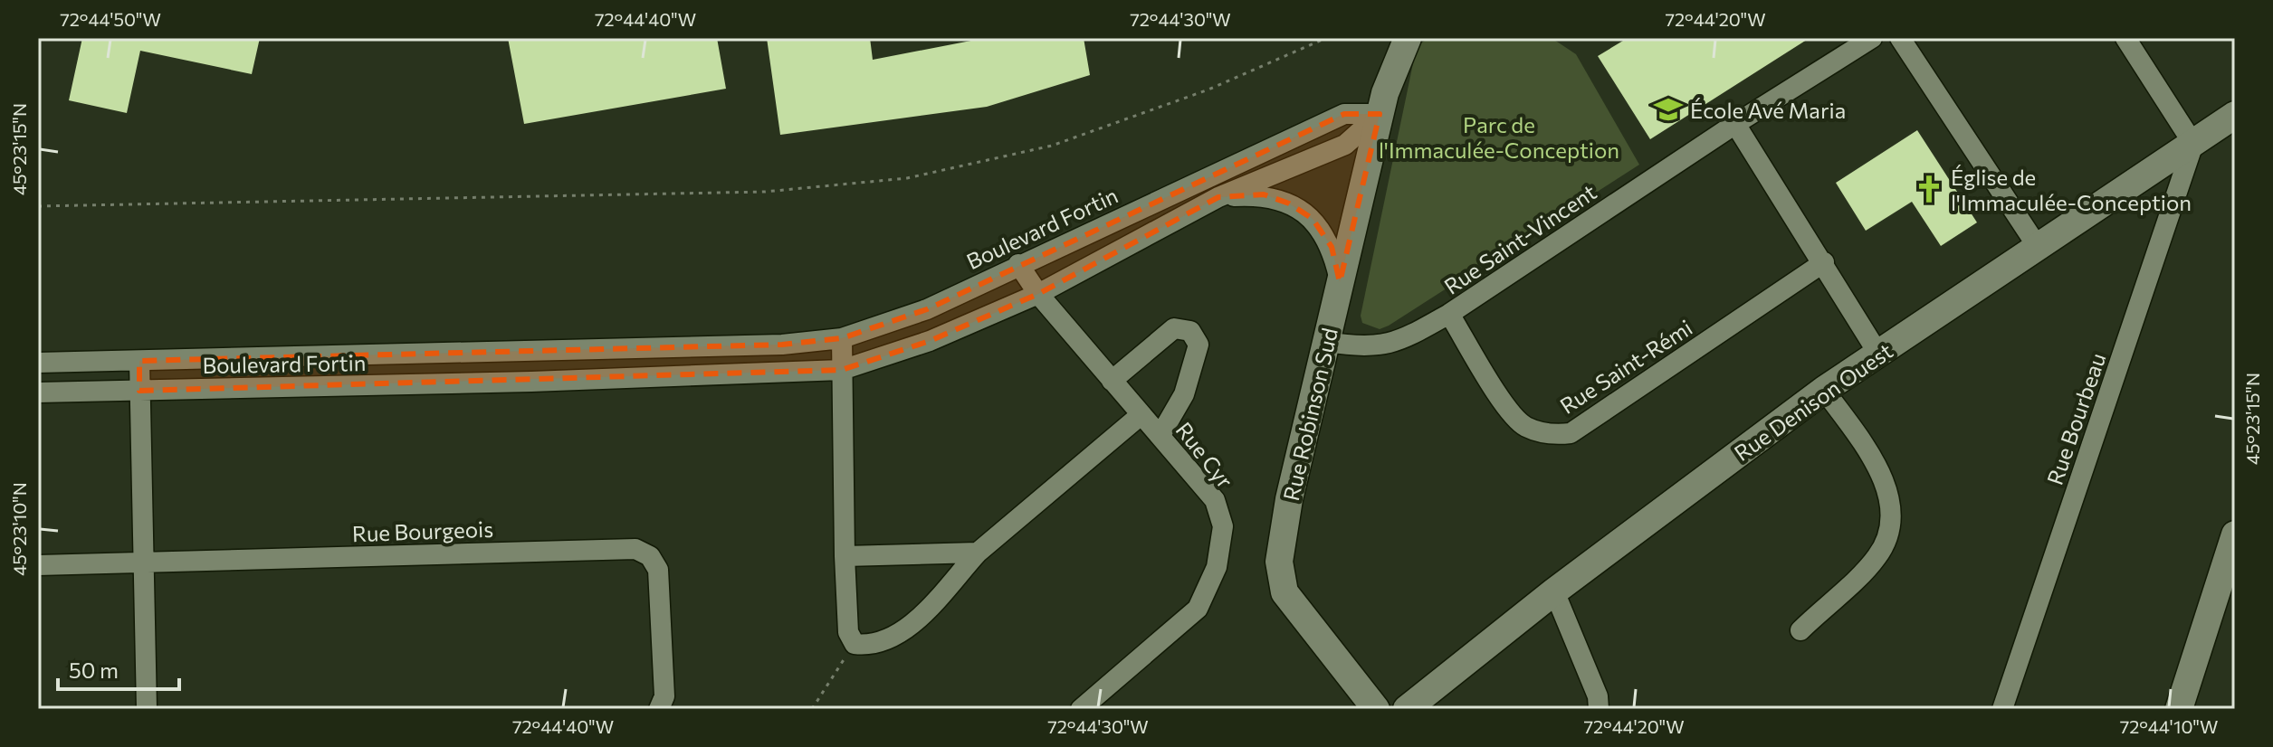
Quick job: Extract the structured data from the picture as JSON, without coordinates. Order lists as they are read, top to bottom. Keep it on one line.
{"streets":{"street":["Boulevard Fortin","Rue Saint-Vincent","Rue Saint-Rémi","Rue Denison Ouest","Rue Robinson Sud","Rue Bourbeau","Rue Cyr","Rue Bourgeois"]},"crossings":[["Boulevard Fortin","Rue Robinson Sud"],["Boulevard Fortin","Rue Cyr"],["Rue Saint-Vincent","Rue Saint-Rémi"],["Rue Saint-Vincent","Rue Robinson Sud"],["Rue Denison Ouest","Rue Bourbeau"]],"parks":["Parc de l'Immaculée-Conception"],"places":{"school or university":["École Avé Maria"],"church":["Église de l'Immaculée-Conception"]},"scale_bar":"50 m","coordinates":["72°44'50\"W","72°44'40\"W","72°44'30\"W","72°44'20\"W","45°23'15\"N","45°23'10\"N","72°44'10\"W"]}
